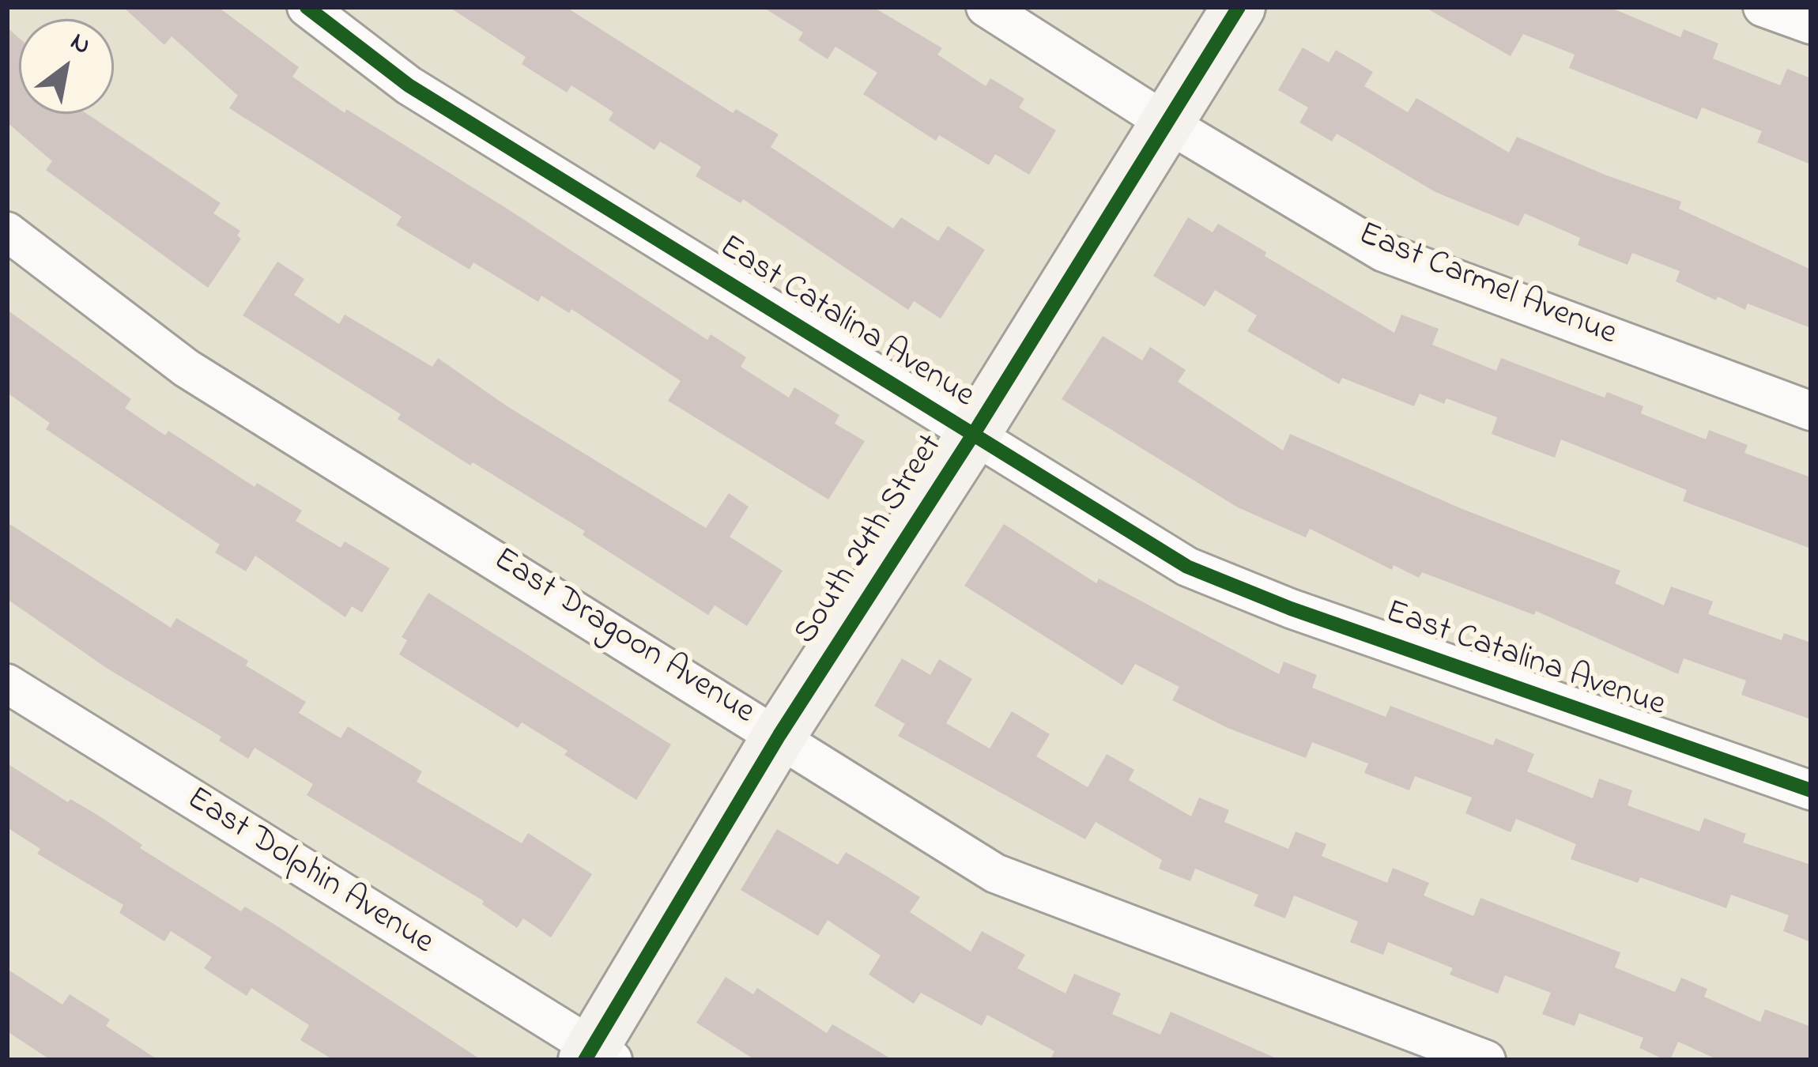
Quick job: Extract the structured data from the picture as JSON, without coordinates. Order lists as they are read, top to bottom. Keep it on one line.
{"streets":{"street":["East Carmel Avenue","East Catalina Avenue","South 24th Street","East Dragoon Avenue","East Dolphin Avenue"]},"crossings":[["East Carmel Avenue","South 24th Street"],["East Catalina Avenue","South 24th Street"],["South 24th Street","East Dragoon Avenue"],["South 24th Street","East Dolphin Avenue"]],"north":"top right"}
